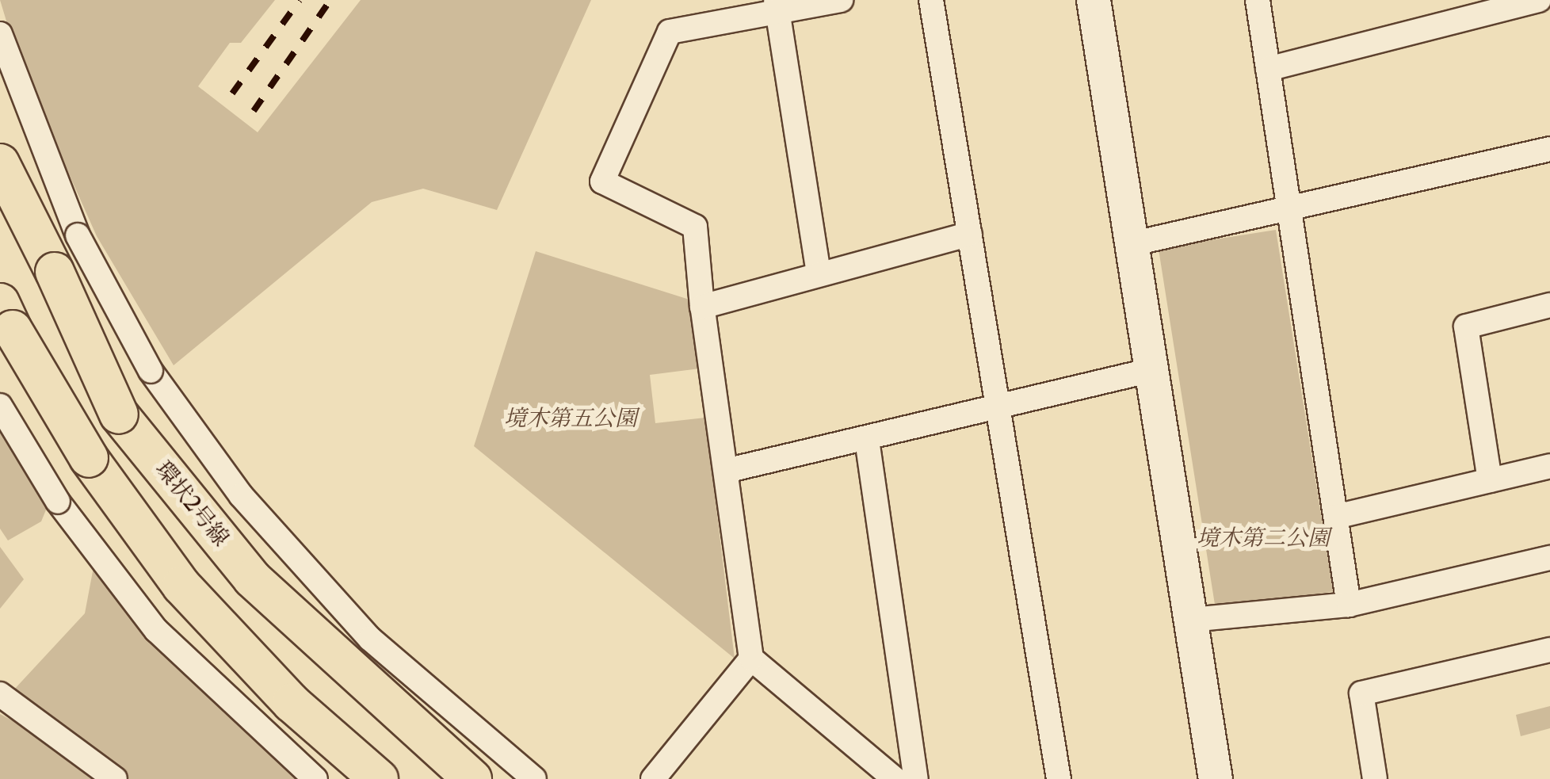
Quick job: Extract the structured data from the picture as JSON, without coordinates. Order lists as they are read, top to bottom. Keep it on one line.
{"streets":{"main road":["環状2号線"]},"parks":["境木第五公園","境木第二公園"]}
